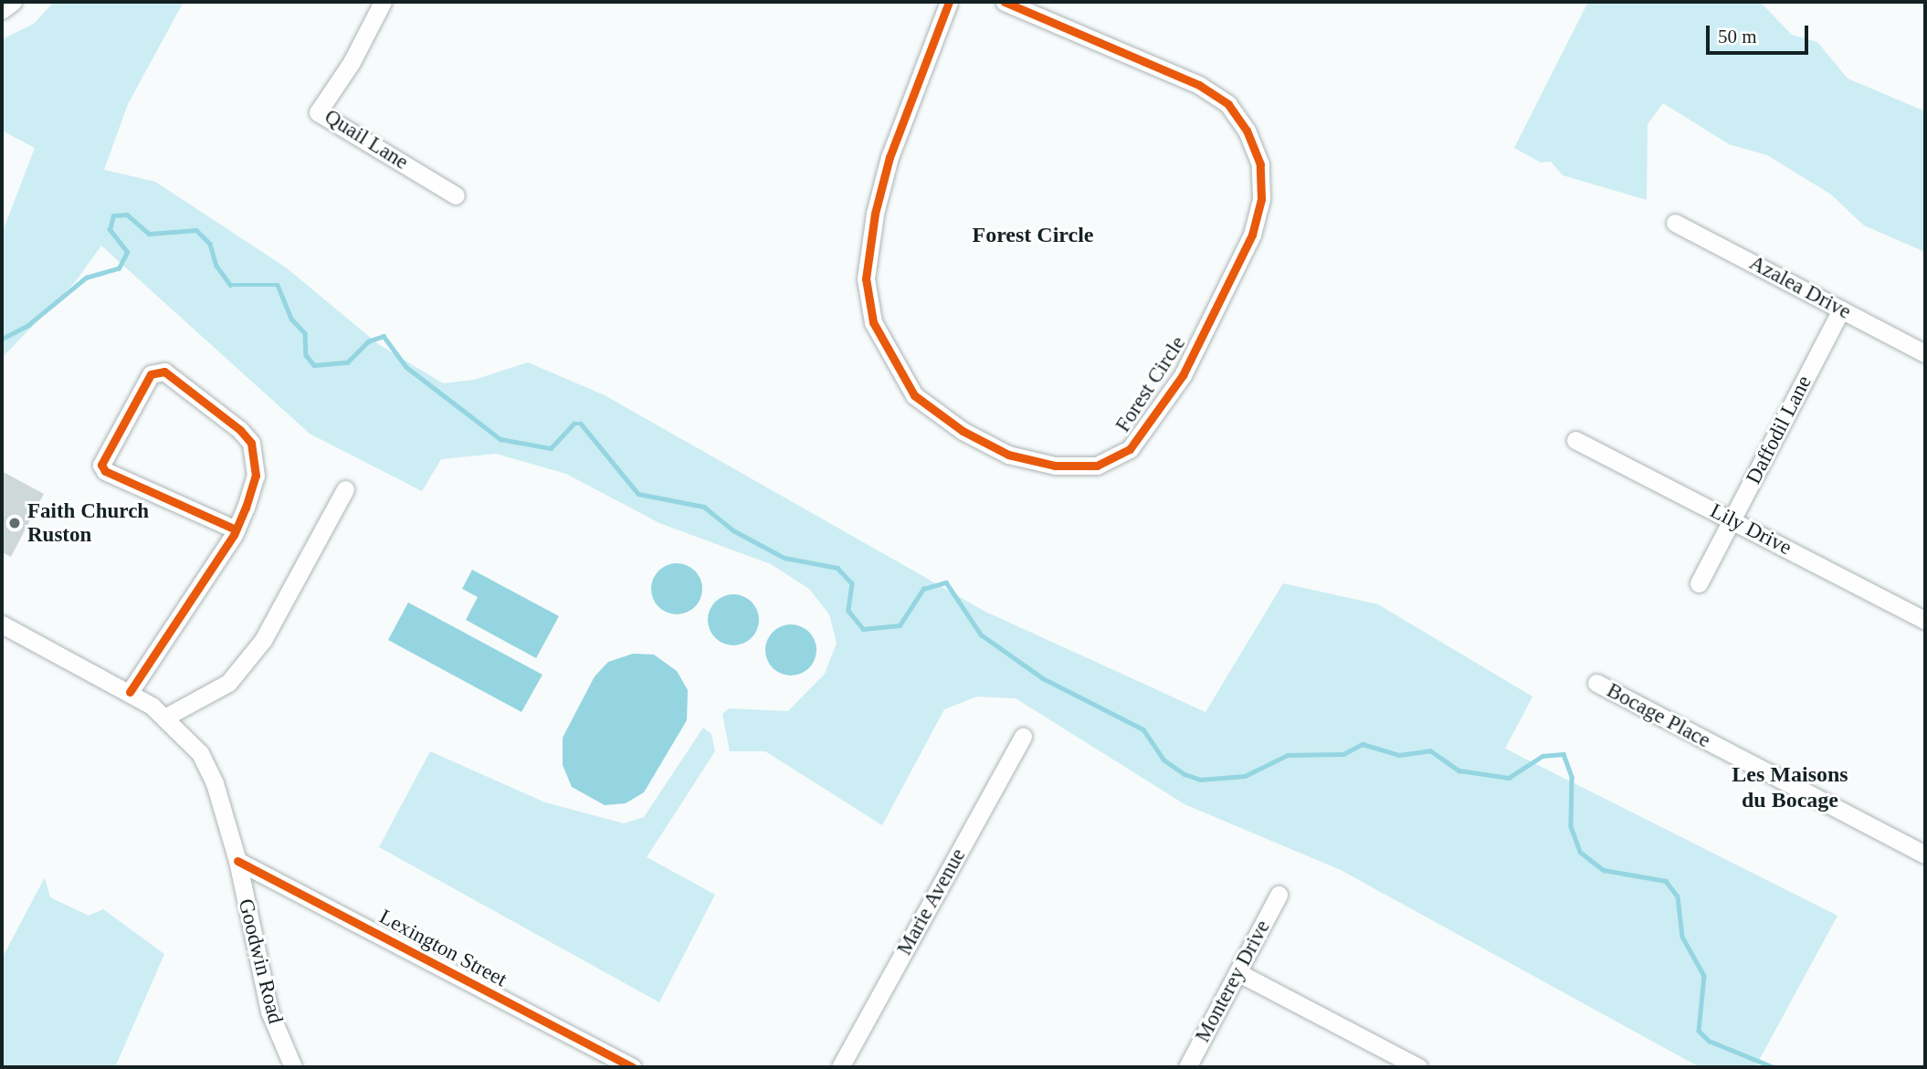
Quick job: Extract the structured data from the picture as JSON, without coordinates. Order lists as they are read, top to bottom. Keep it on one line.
{"streets":{"street":["Quail Lane","Azalea Drive","Forest Circle","Daffodil Lane","Lily Drive","Bocage Place","Marie Avenue","Lexington Street","Goodwin Road","Monterey Drive"]},"crossings":[["Azalea Drive","Daffodil Lane"],["Daffodil Lane","Lily Drive"],["Lexington Street","Goodwin Road"]],"districts":["Forest Circle","Les Maisons du Bocage"],"places":["Faith Church Ruston"],"scale_bar":"50 m"}
